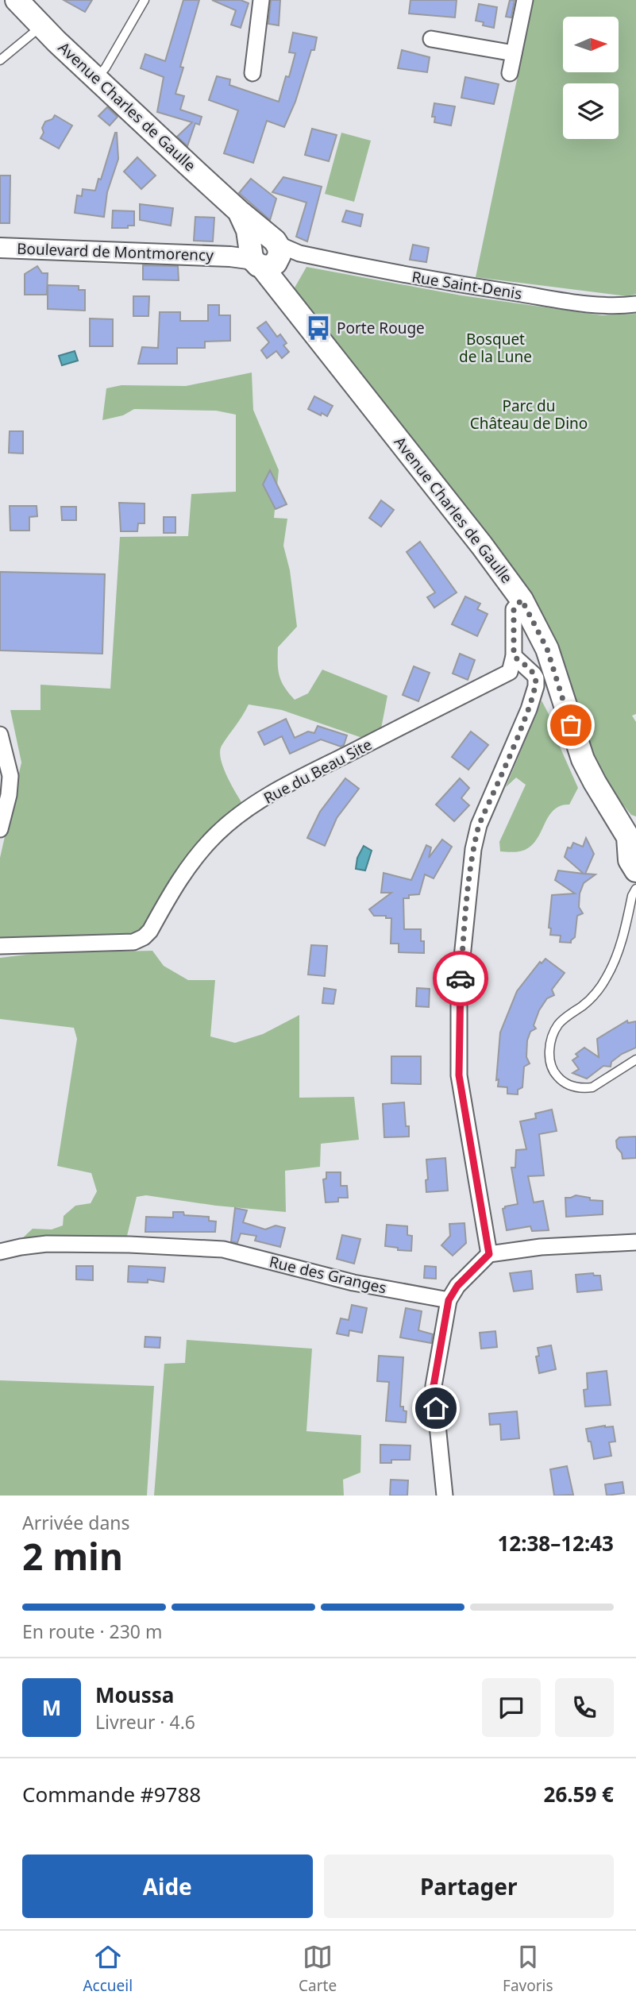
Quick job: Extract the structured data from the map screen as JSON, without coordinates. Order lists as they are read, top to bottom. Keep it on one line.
{"streets":{"main road":["Avenue Charles de Gaulle"],"street":["Boulevard de Montmorency","Rue Saint-Denis","Rue du Beau Site","Rue des Granges"]},"crossings":[["Avenue Charles de Gaulle","Boulevard de Montmorency"],["Avenue Charles de Gaulle","Rue Saint-Denis"],["Boulevard de Montmorency","Rue Saint-Denis"]],"parks":["Bosquet de la Lune","Parc du Château de Dino"],"places":{"bus stop":["Porte Rouge"]},"north":"right","page":{"heading":["2 min","Arrivée dans","12:38–12:43"],"panel":["Moussa","Livreur · 4.6","Commande #9788","26.59 €"],"bar":"En route · 230 m","round":"M","buttons":["Aide","Partager"],"tabs":["Accueil","Carte","Favoris"]}}
